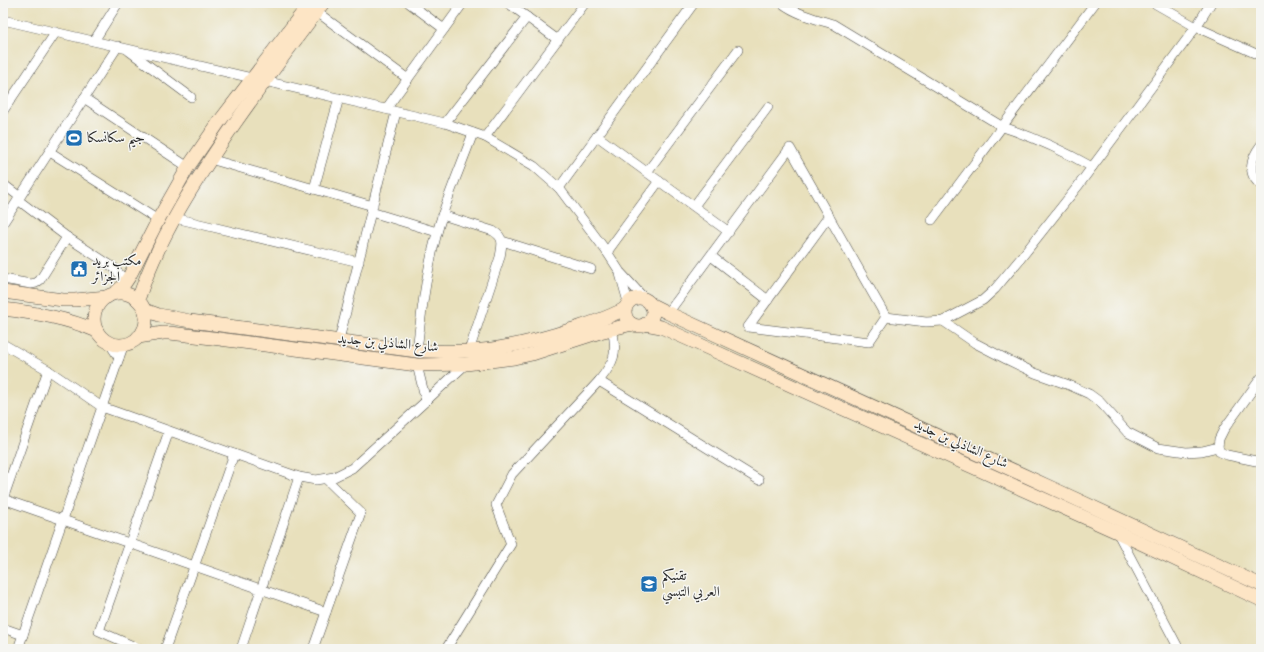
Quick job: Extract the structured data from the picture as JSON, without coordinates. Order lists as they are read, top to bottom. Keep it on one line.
{"streets":{"main road":["شارع الشاذلي بن جديد"]},"places":{"sports":["جيم سكانسكا"],"public building":["مكتب بريد الجزائر"],"school or university":["تقنيكم العربي التبسي"]}}
